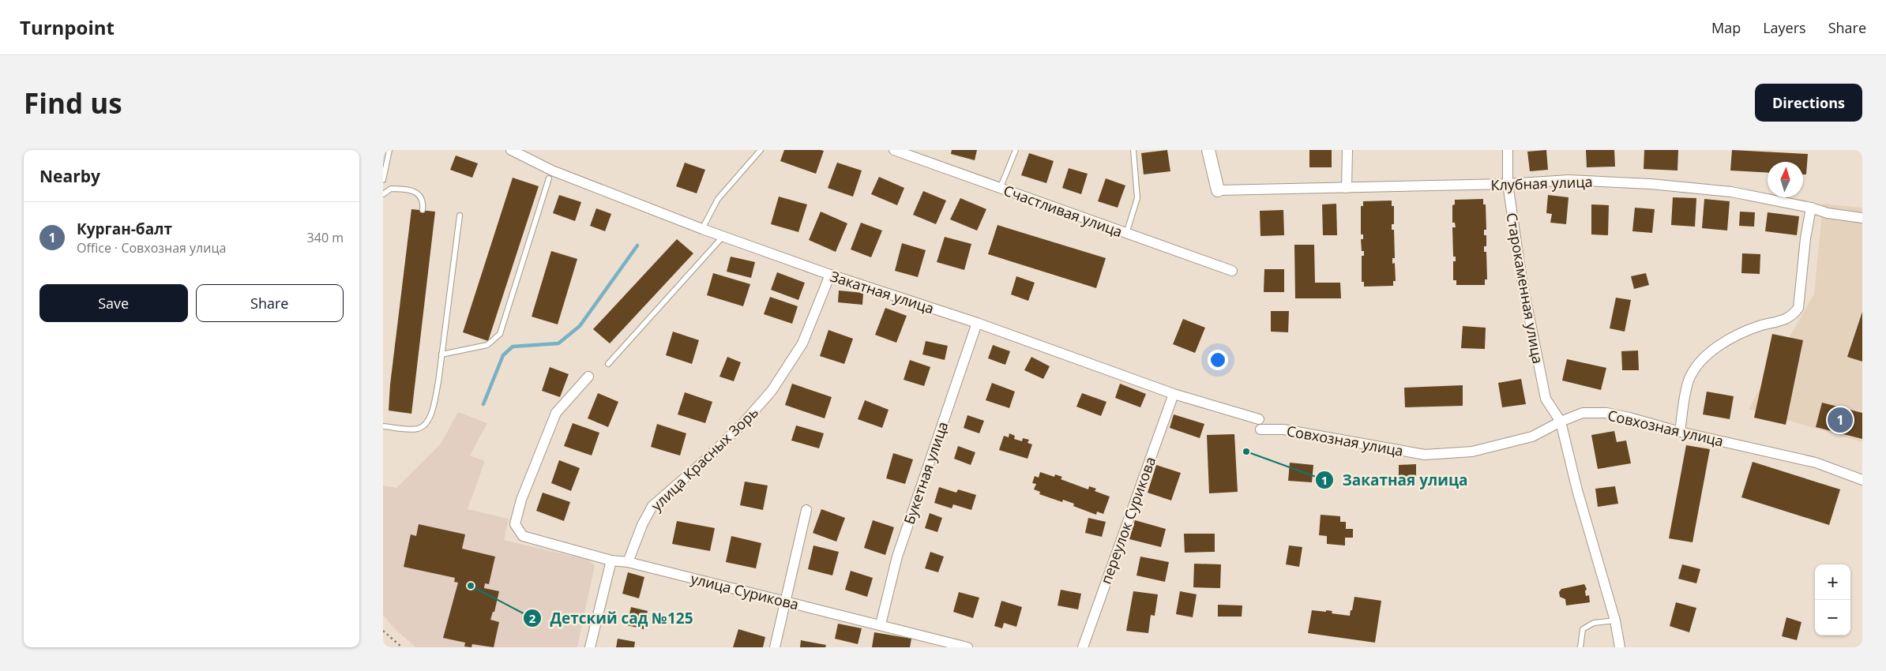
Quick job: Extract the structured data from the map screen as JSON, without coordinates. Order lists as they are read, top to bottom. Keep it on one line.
{"streets":{"street":["Клубная улица","Счастливая улица","Старокаменная улица","Закатная улица","Совхозная улица","улица Красных Зорь","Букетная улица","переулок Сурикова","улица Сурикова"]},"crossings":[["Клубная улица","Старокаменная улица"],["Старокаменная улица","Совхозная улица"],["Закатная улица","улица Красных Зорь"],["Закатная улица","Букетная улица"],["Закатная улица","переулок Сурикова"],["улица Красных Зорь","улица Сурикова"],["Букетная улица","улица Сурикова"]],"places":["Закатная улица","Детский сад №125"],"north":"top","page":{"header":"Turnpoint","nav":["Map","Layers","Share"],"buttons":["Directions",["Save","Share"]],"title":"Find us","heading":"Nearby","list":[{"mark":"1","name":"Курган-балт","note":"Office · Совхозная улица","value":"340 m"}],"pins":"1","map_buttons":["+","−"]}}
